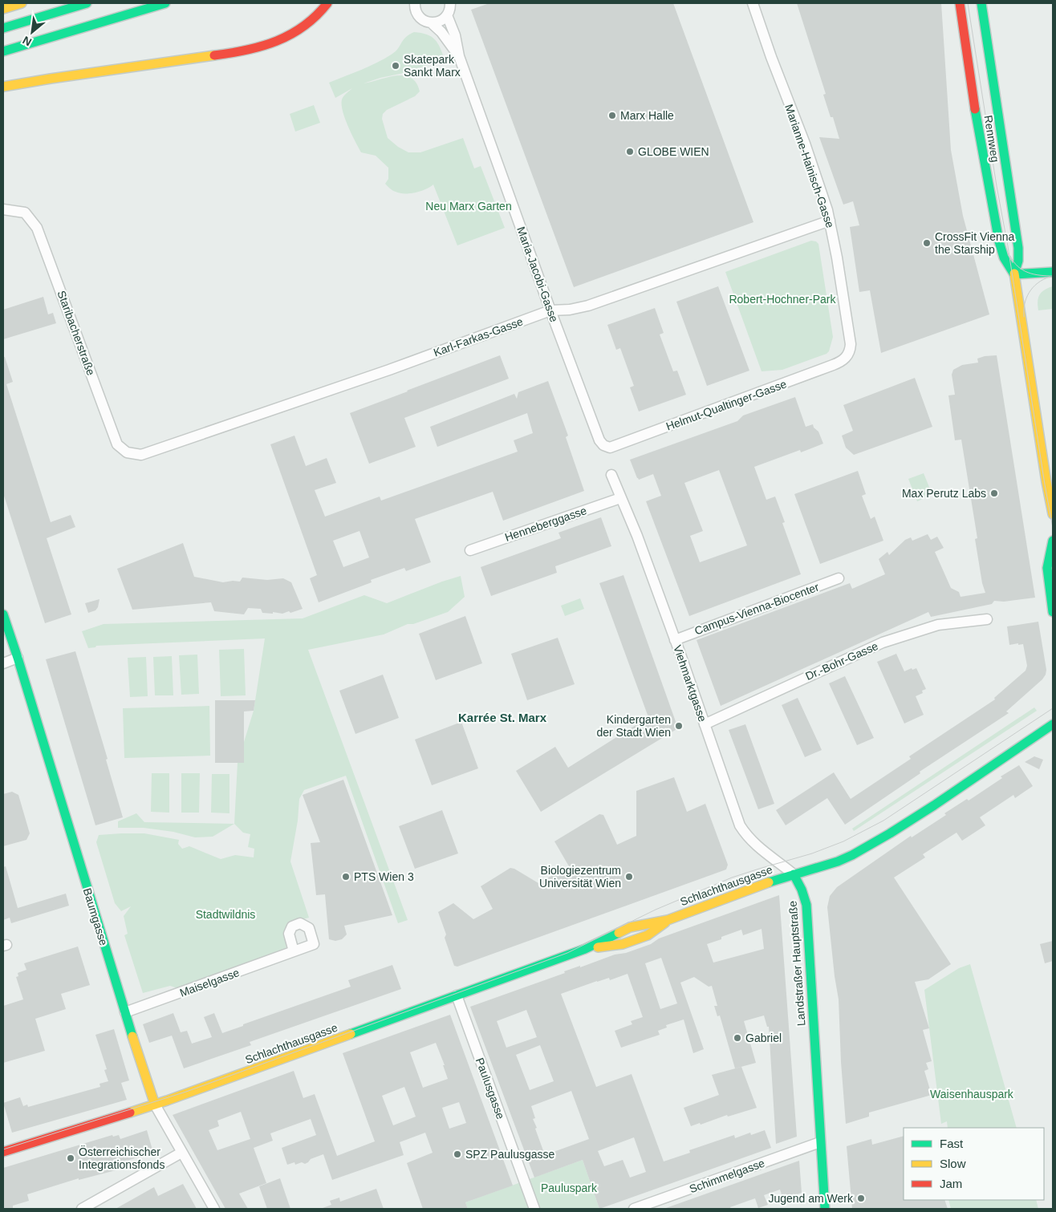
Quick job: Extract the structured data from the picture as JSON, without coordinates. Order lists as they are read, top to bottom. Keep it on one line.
{"streets":{"main road":["Rennweg","Schlachthausgasse","Baumgasse","Landstraßer Hauptstraße"],"street":["Marianne-Hainisch-Gasse","Maria-Jacobi-Gasse","Staribacherstraße","Karl-Farkas-Gasse","Helmut-Qualtinger-Gasse","Henneberggasse","Campus-Vienna-Biocenter","Dr.-Bohr-Gasse","Viehmarktgasse","Maiselgasse","Paulusgasse","Schimmelgasse"]},"crossings":[["Marianne-Hainisch-Gasse","Karl-Farkas-Gasse"],["Marianne-Hainisch-Gasse","Helmut-Qualtinger-Gasse"],["Maria-Jacobi-Gasse","Karl-Farkas-Gasse"],["Maria-Jacobi-Gasse","Helmut-Qualtinger-Gasse"],["Staribacherstraße","Karl-Farkas-Gasse"],["Henneberggasse","Viehmarktgasse"],["Campus-Vienna-Biocenter","Viehmarktgasse"],["Dr.-Bohr-Gasse","Viehmarktgasse"],["Viehmarktgasse","Schlachthausgasse"],["Viehmarktgasse","Landstraßer Hauptstraße"],["Schlachthausgasse","Baumgasse"],["Schlachthausgasse","Landstraßer Hauptstraße"],["Schlachthausgasse","Paulusgasse"],["Baumgasse","Maiselgasse"],["Landstraßer Hauptstraße","Schimmelgasse"]],"districts":["Karrée St. Marx"],"parks":["Neu Marx Garten","Robert-Hochner-Park","Stadtwildnis","Waisenhauspark","Pauluspark"],"places":["Skatepark Sankt Marx","Marx Halle","GLOBE WIEN","CrossFit Vienna the Starship","Max Perutz Labs","Kindergarten der Stadt Wien","PTS Wien 3","Biologiezentrum Universität Wien","Gabriel","SPZ Paulusgasse","Österreichischer Integrationsfonds","Jugend am Werk"],"legend":["Fast","Slow","Jam"],"north":"bottom left"}
